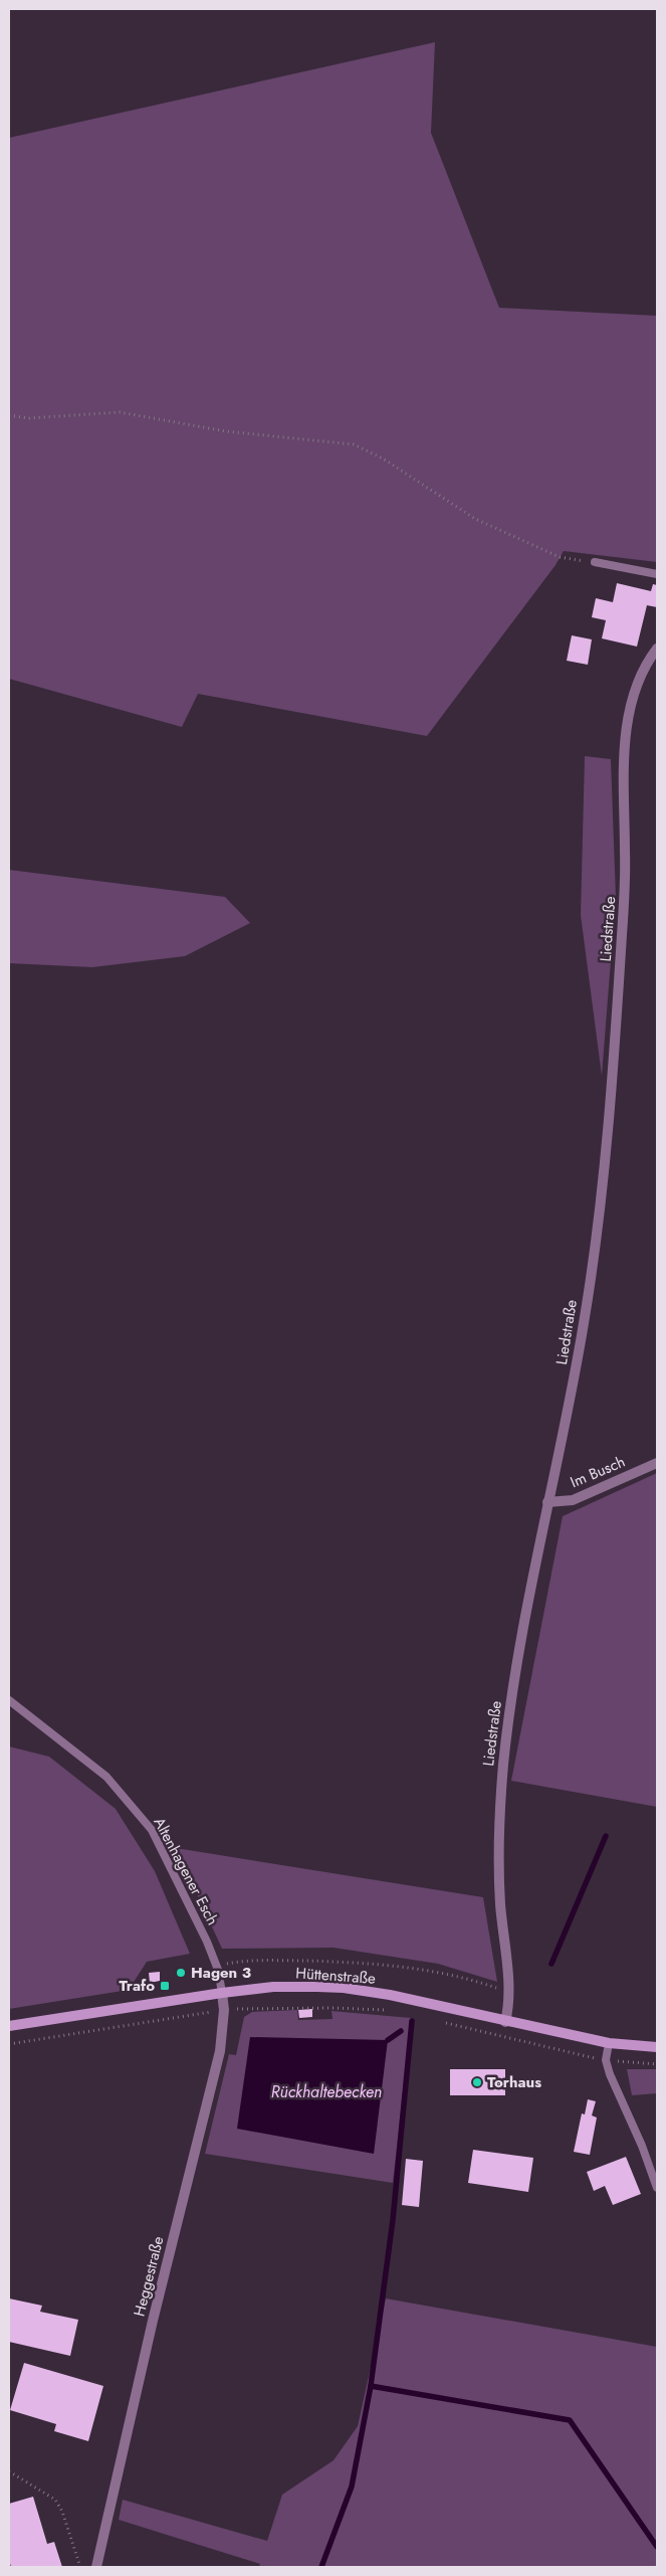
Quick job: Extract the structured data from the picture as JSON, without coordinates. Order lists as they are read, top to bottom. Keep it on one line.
{"streets":{"main road":["Hüttenstraße"],"street":["Liedstraße","Im Busch","Heggestraße"],"lane":["Altenhagener Esch"]},"crossings":[["Liedstraße","Im Busch"],["Liedstraße","Hüttenstraße"],["Altenhagener Esch","Hüttenstraße"],["Altenhagener Esch","Heggestraße"],["Hüttenstraße","Heggestraße"]],"water":["Rückhaltebecken"],"places":{"other":["Hagen 3","Torhaus"],"transit":["Trafo"]}}
